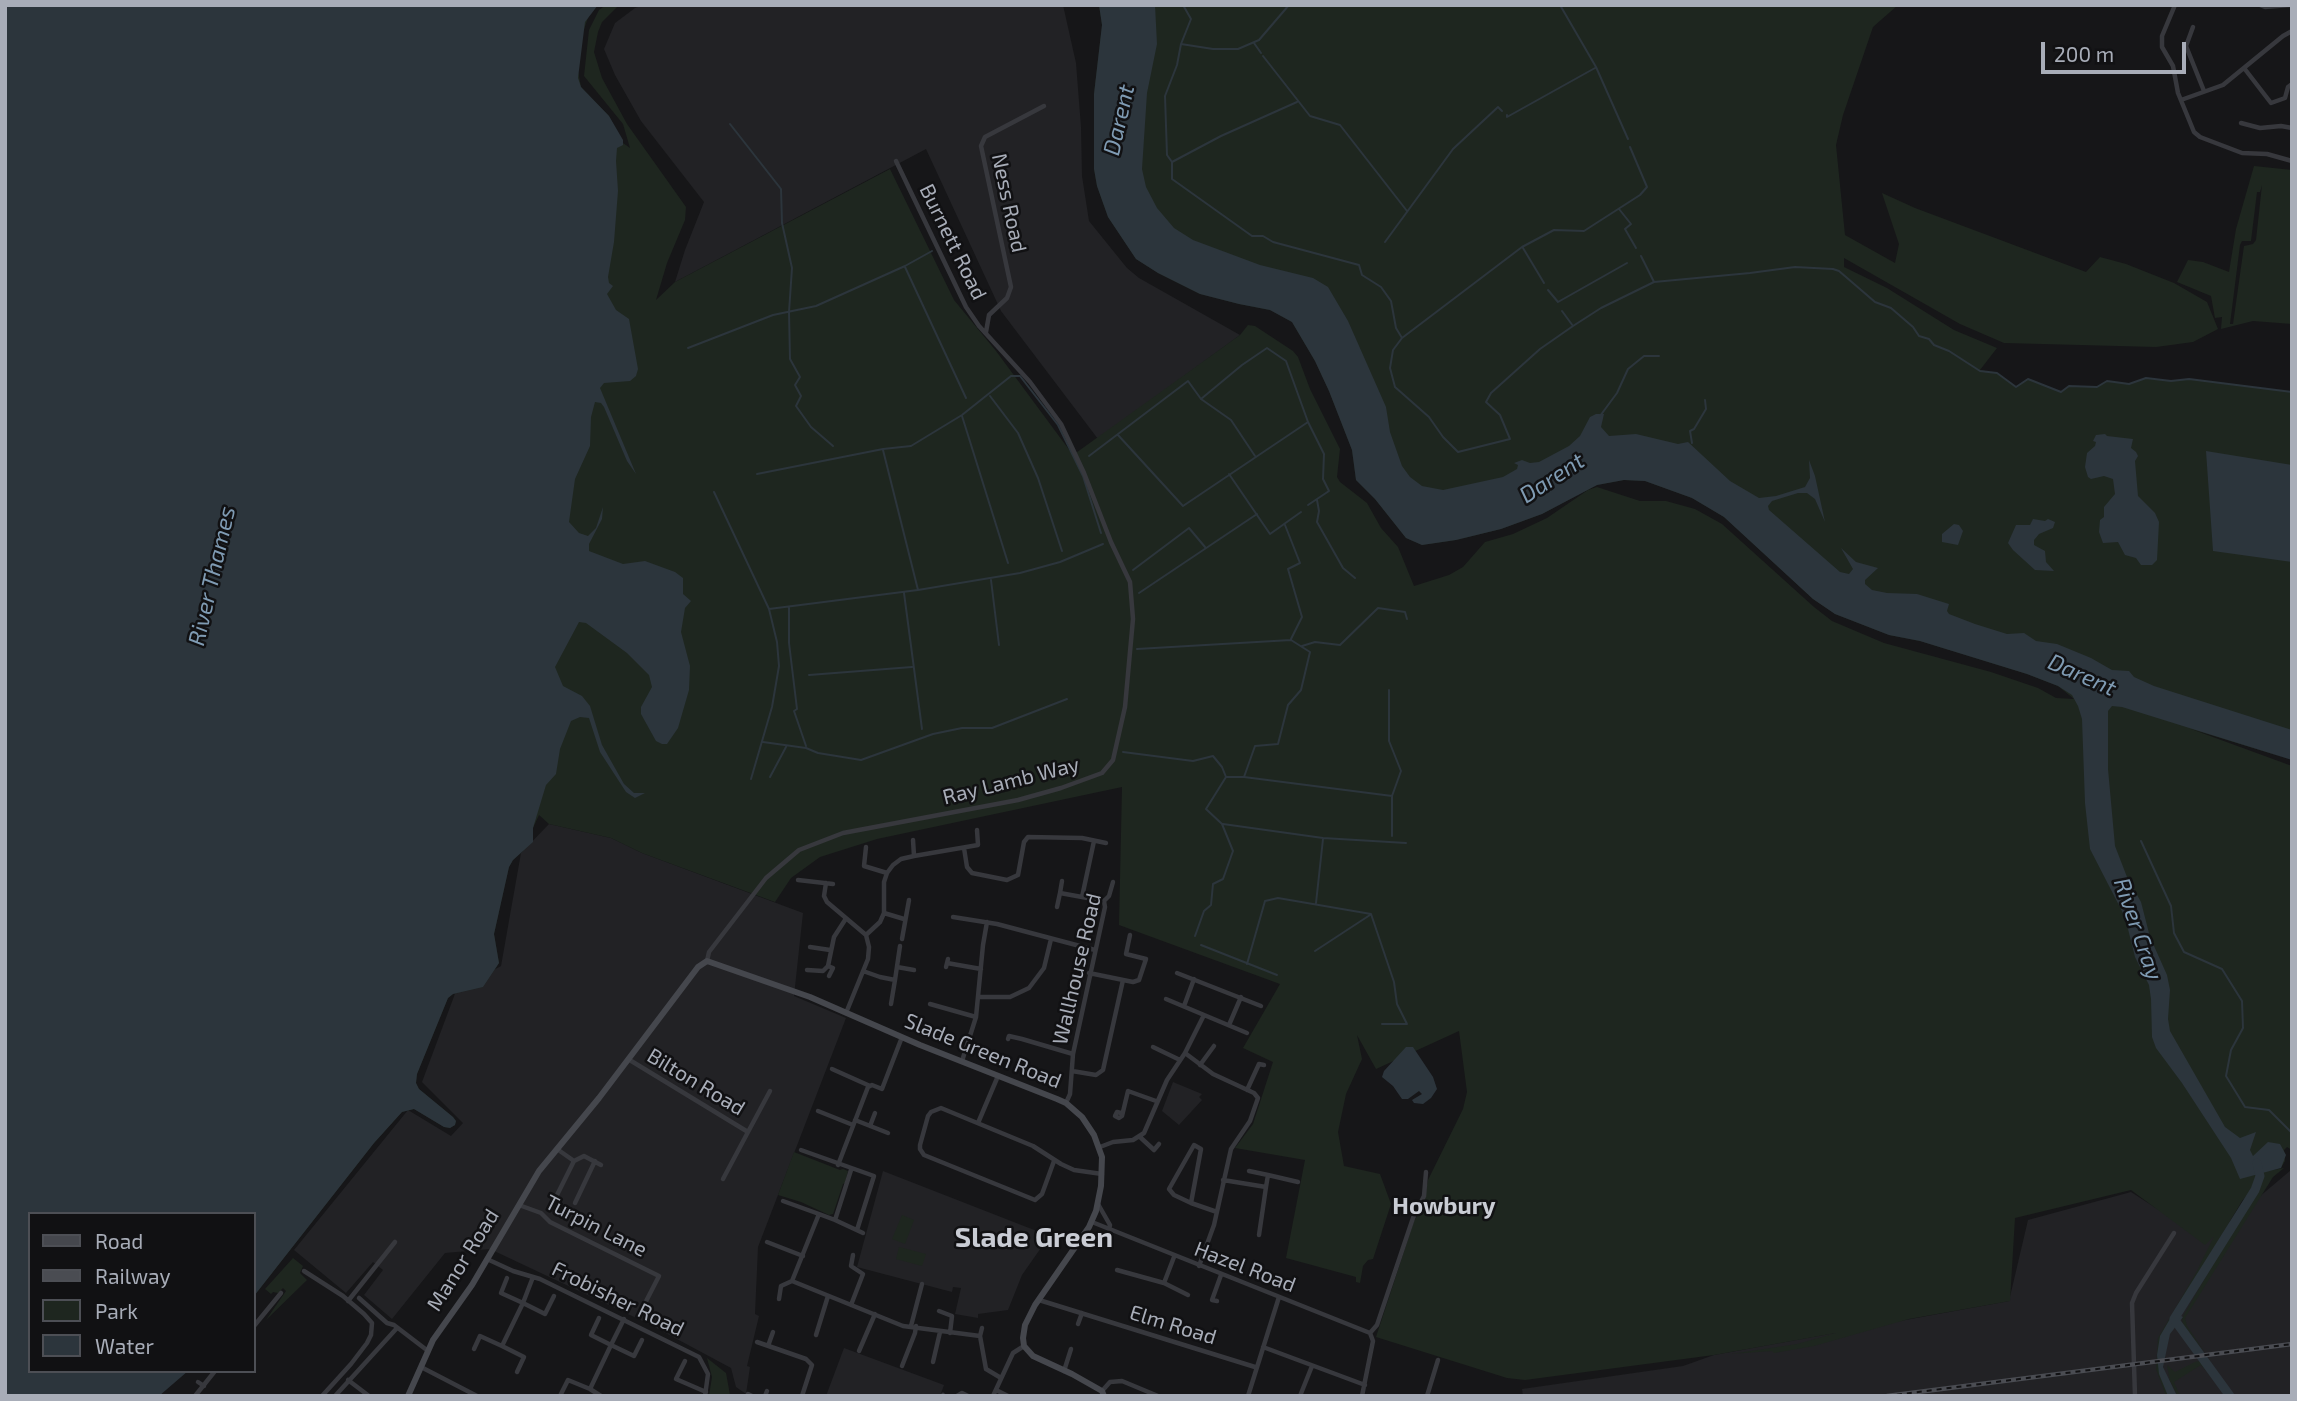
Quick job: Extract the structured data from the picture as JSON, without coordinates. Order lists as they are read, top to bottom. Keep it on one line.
{"streets":{"street":["Ness Road","Burnett Road","Ray Lamb Way","Wallhouse Road","Slade Green Road","Bilton Road","Turpin Lane","Manor Road","Hazel Road","Frobisher Road","Elm Road"]},"crossings":[["Ness Road","Burnett Road"],["Burnett Road","Ray Lamb Way"],["Ray Lamb Way","Manor Road"],["Wallhouse Road","Slade Green Road"],["Slade Green Road","Hazel Road"],["Slade Green Road","Elm Road"],["Bilton Road","Manor Road"],["Turpin Lane","Manor Road"],["Manor Road","Frobisher Road"]],"districts":["Howbury","Slade Green"],"water":["Darent","River Thames","River Cray"],"legend":["Road","Railway","Park","Water"],"scale_bar":"200 m"}
